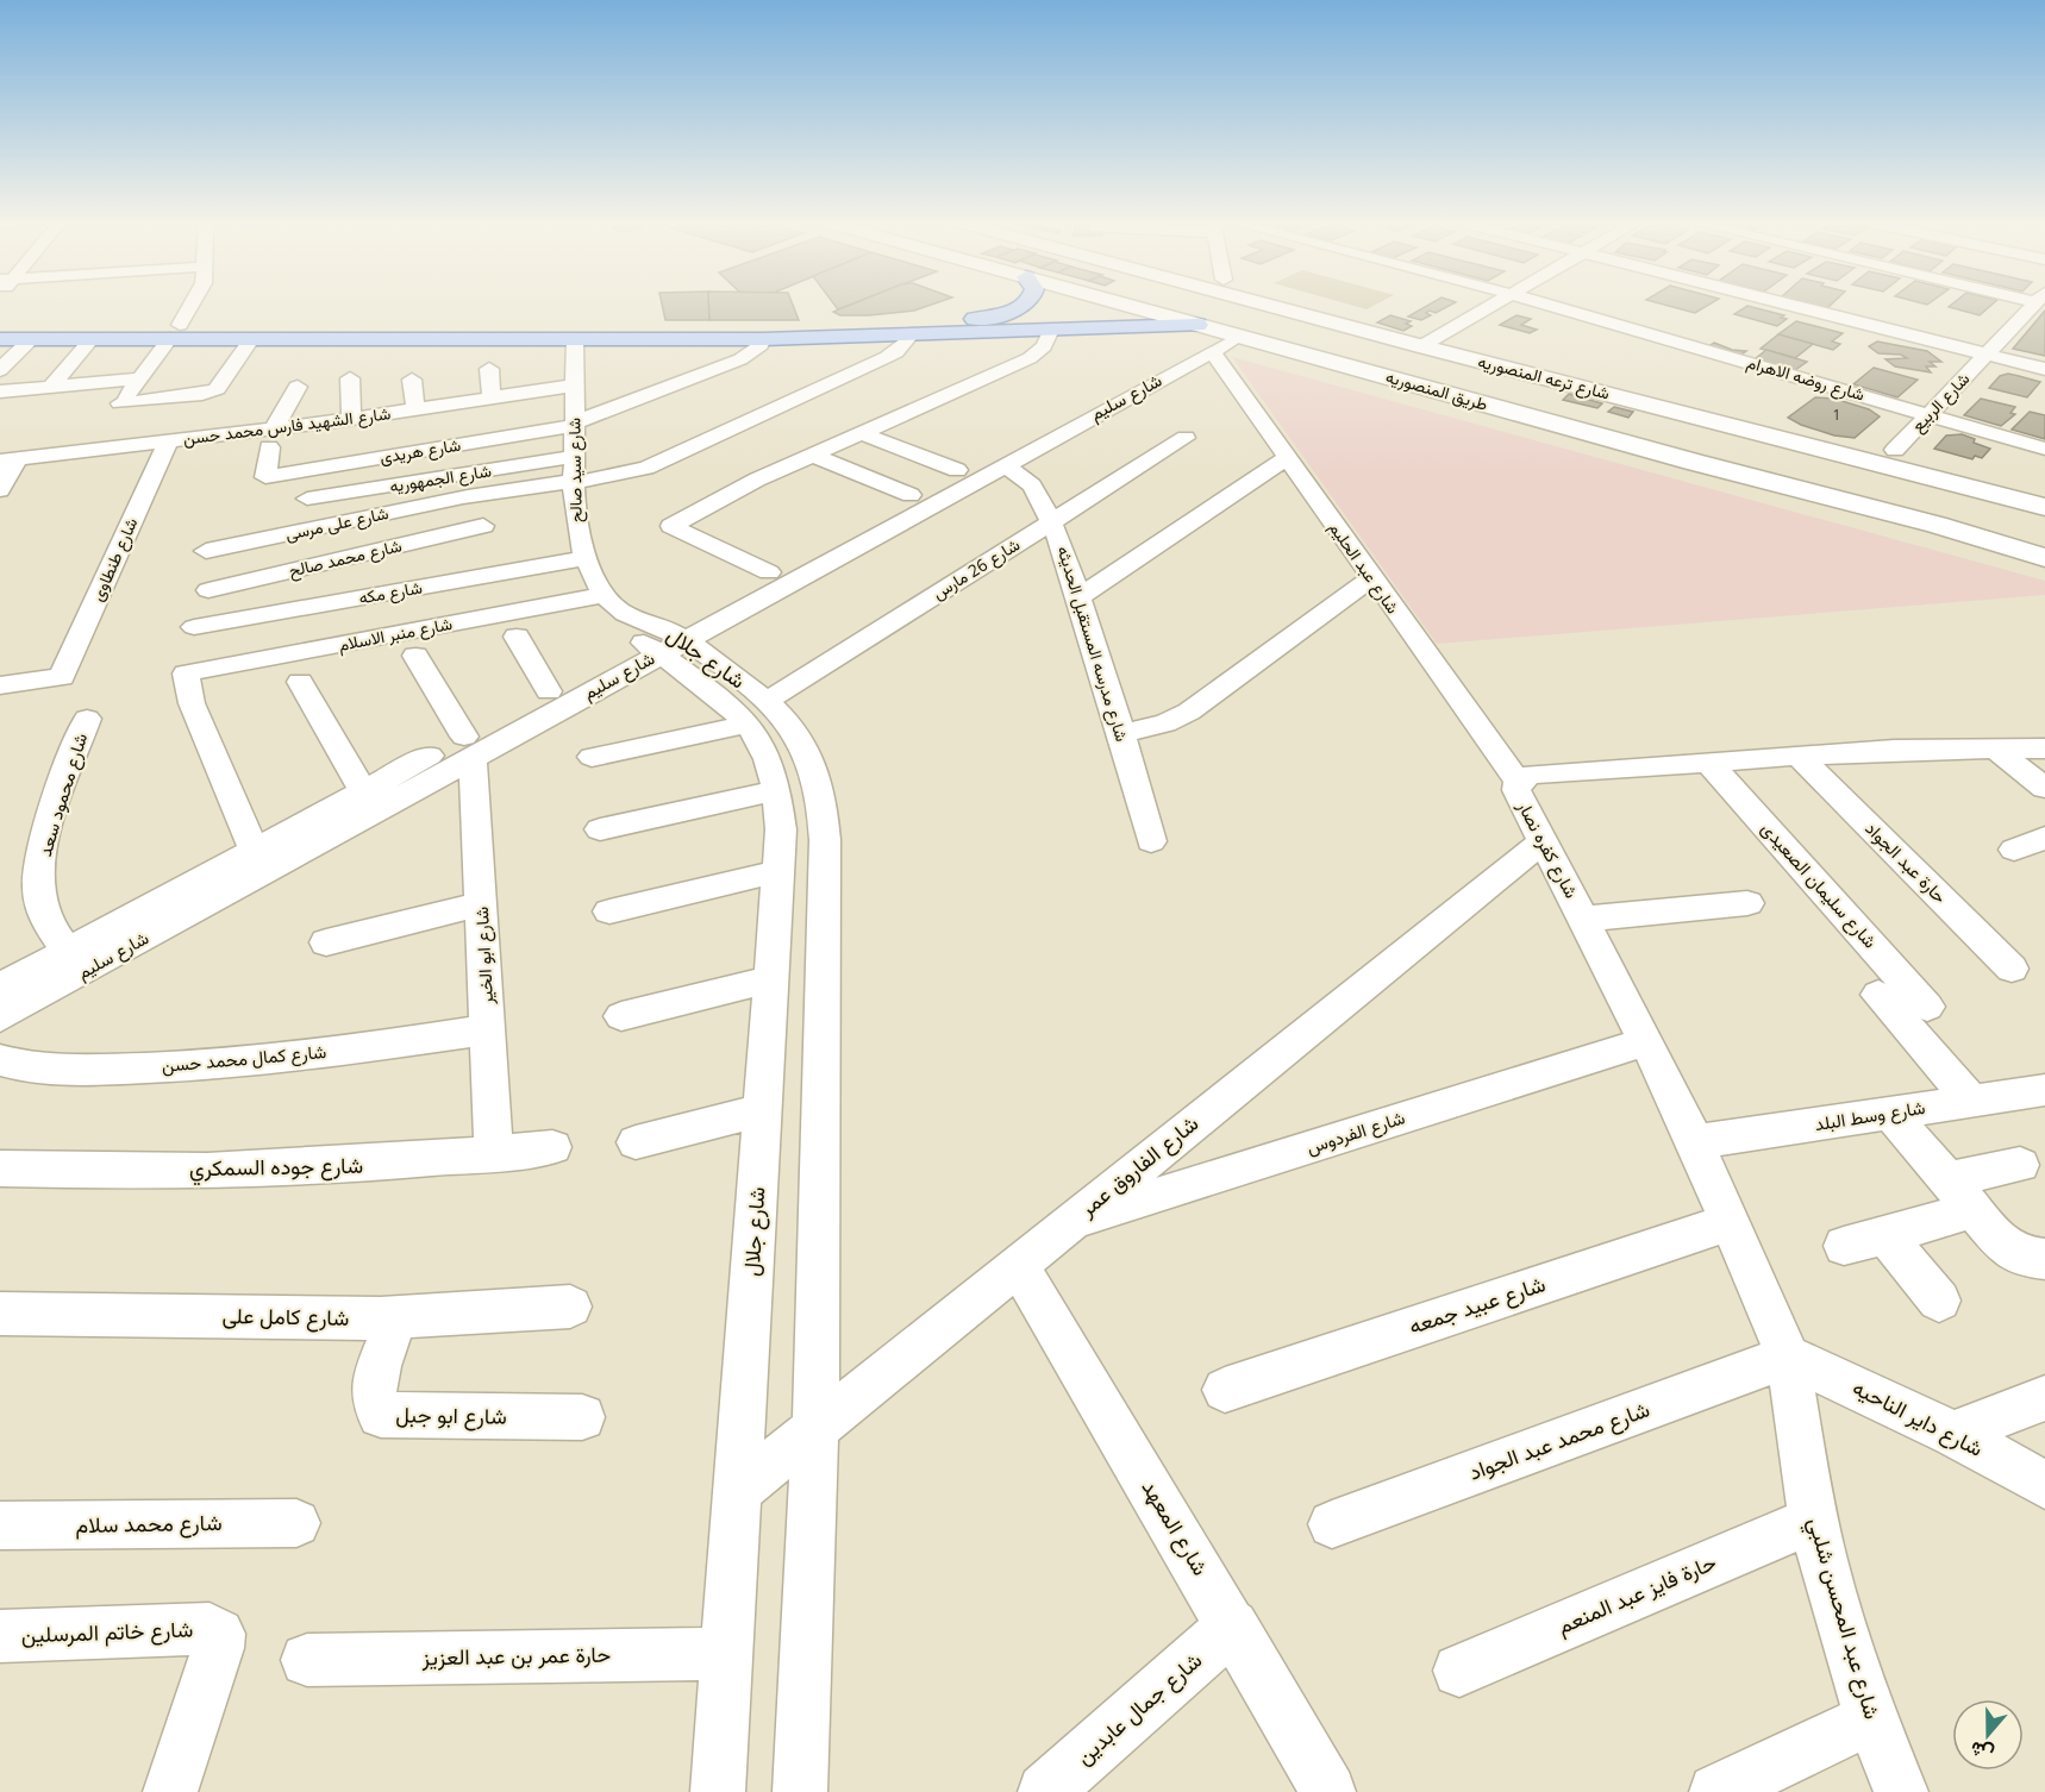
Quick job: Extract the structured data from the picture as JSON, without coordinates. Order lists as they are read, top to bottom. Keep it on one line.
{"streets":{"main road":["شارع ترعه المنصوريه","طريق المنصوريه"],"street":["شارع روضه الاهرام","شارع سليم","شارع الربيع","شارع الشهيد فارس محمد حسن","شارع هريدى","شارع سيد صالح","شارع الجمهوريه","شارع على مرسى","شارع محمد صالح","شارع طنطاوى","شارع عبد الحليم","شارع 26 مارس","شارع مكه","شارع منبر الاسلام","شارع مدرسه المستقبل الحديثه","شارع جلال","شارع محمود سعد","شارع كفره نصار","حارة عبد الجواد","شارع سليمان الصعيدى","شارع ابو الخير","شارع كمال محمد حسن","شارع وسط البلد","شارع الفردوس","شارع الفاروق عمر","شارع جوده السمكري","شارع عبيد جمعه","شارع كامل على","شارع ابو جبل","شارع داير الناحيه","شارع محمد عبد الجواد","شارع محمد سلام","شارع المعهد","حارة فايز عبد المنعم","شارع عبد المحسن شلبي","شارع خاتم المرسلين","حارة عمر بن عبد العزيز","شارع جمال عابدين"]},"crossings":[["شارع روضه الاهرام","شارع الربيع"],["طريق المنصوريه","شارع سليم"],["طريق المنصوريه","شارع عبد الحليم"],["شارع سليم","شارع سيد صالح"],["شارع سليم","شارع عبد الحليم"],["شارع سليم","شارع منبر الاسلام"],["شارع سليم","شارع مدرسه المستقبل الحديثه"],["شارع سليم","شارع جلال"],["شارع سليم","شارع محمود سعد"],["شارع سليم","شارع ابو الخير"],["شارع الشهيد فارس محمد حسن","شارع هريدى"],["شارع الشهيد فارس محمد حسن","شارع سيد صالح"],["شارع الشهيد فارس محمد حسن","شارع طنطاوى"],["شارع هريدى","شارع سيد صالح"],["شارع سيد صالح","شارع الجمهوريه"],["شارع سيد صالح","شارع مكه"],["شارع سيد صالح","شارع منبر الاسلام"],["شارع سيد صالح","شارع جلال"],["شارع الجمهوريه","شارع على مرسى"],["شارع عبد الحليم","شارع كفره نصار"],["شارع 26 مارس","شارع مدرسه المستقبل الحديثه"],["شارع 26 مارس","شارع جلال"],["شارع جلال","شارع الفاروق عمر"],["شارع جلال","حارة عمر بن عبد العزيز"],["شارع كفره نصار","حارة عبد الجواد"],["شارع كفره نصار","شارع سليمان الصعيدى"],["شارع كفره نصار","شارع وسط البلد"],["شارع كفره نصار","شارع الفردوس"],["شارع كفره نصار","شارع الفاروق عمر"],["شارع كفره نصار","شارع عبيد جمعه"],["شارع كفره نصار","شارع داير الناحيه"],["شارع كفره نصار","شارع محمد عبد الجواد"],["شارع كفره نصار","شارع عبد المحسن شلبي"],["شارع ابو الخير","شارع كمال محمد حسن"],["شارع ابو الخير","شارع جوده السمكري"],["شارع الفردوس","شارع الفاروق عمر"],["شارع الفاروق عمر","شارع المعهد"],["شارع كامل على","شارع ابو جبل"],["شارع داير الناحيه","شارع محمد عبد الجواد"],["شارع داير الناحيه","شارع عبد المحسن شلبي"],["شارع محمد عبد الجواد","شارع عبد المحسن شلبي"],["شارع المعهد","شارع جمال عابدين"],["حارة فايز عبد المنعم","شارع عبد المحسن شلبي"]],"house_numbers":["1"],"north":"bottom"}
